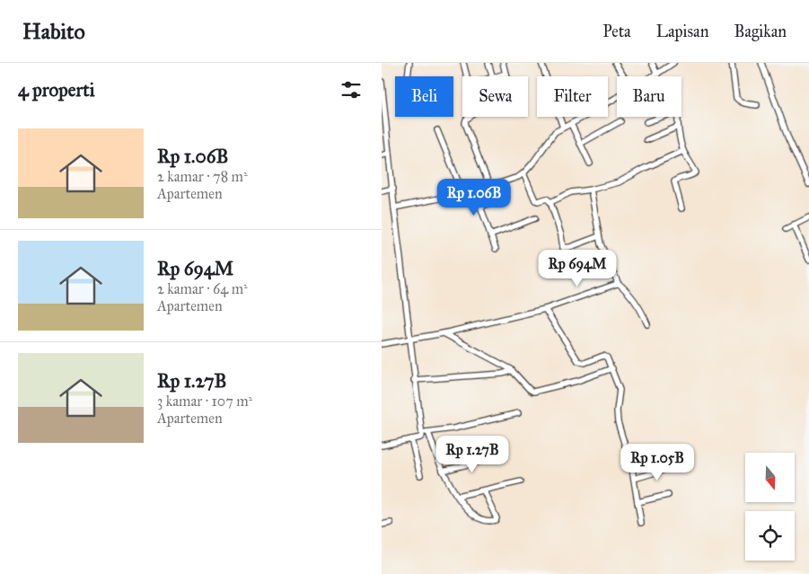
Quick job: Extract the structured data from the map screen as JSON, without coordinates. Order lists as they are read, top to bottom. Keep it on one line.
{"north":"bottom","page":{"header":"Habito","nav":["Peta","Lapisan","Bagikan"],"heading":"4 properti","chip":["Beli","Sewa","Filter","Baru"],"list":[{"name":"Rp 1.06B","note":"2 kamar · 78 m² · Apartemen"},{"name":"Rp 694M","note":"2 kamar · 64 m² · Apartemen"},{"name":"Rp 1.27B","note":"3 kamar · 107 m² · Apartemen"}],"price":["Rp 1.06B","Rp 694M","Rp 1.27B","Rp 1.05B"]}}
